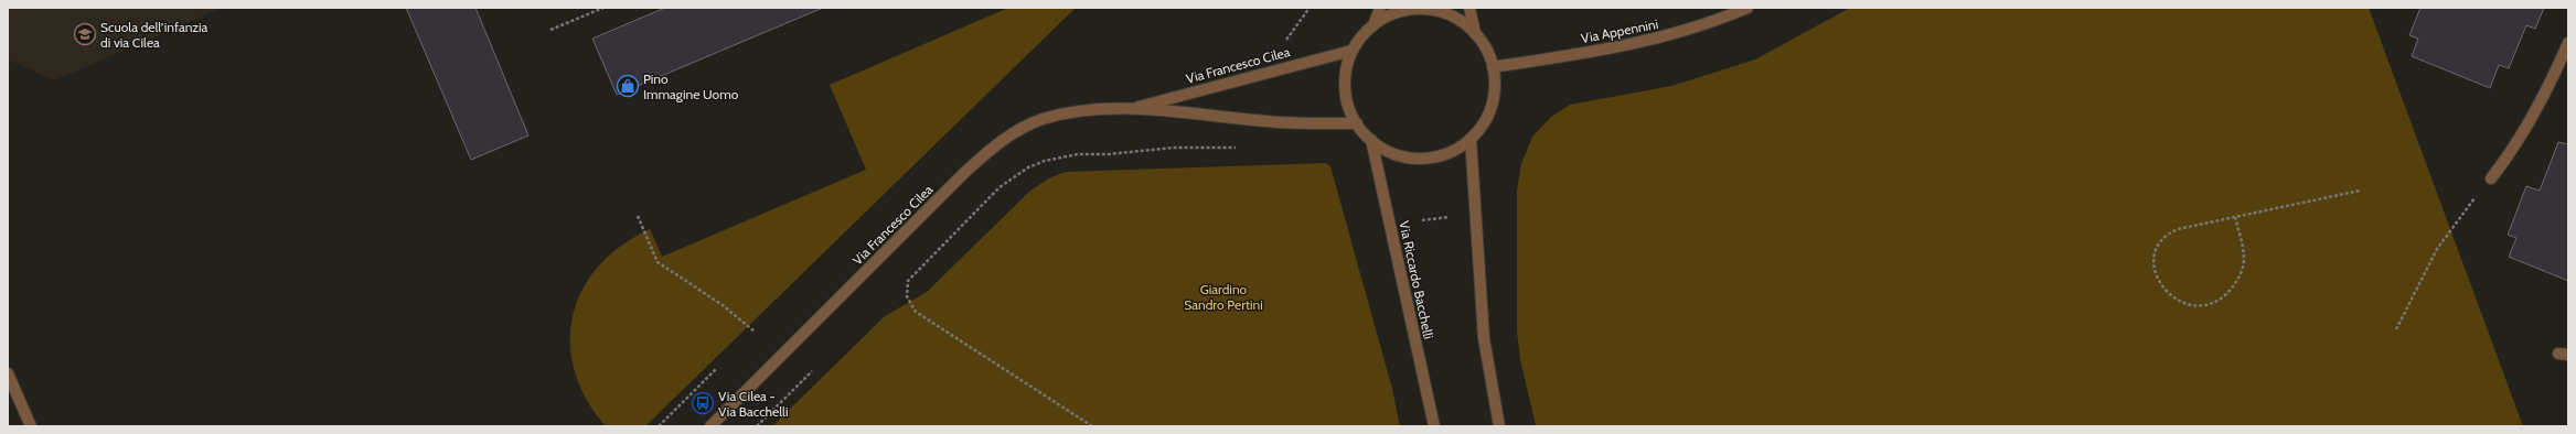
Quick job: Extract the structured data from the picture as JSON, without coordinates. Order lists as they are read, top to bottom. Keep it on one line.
{"streets":{"street":["Via Appennini","Via Francesco Cilea","Via Riccardo Bacchelli"]},"crossings":[["Via Appennini","Via Francesco Cilea"],["Via Appennini","Via Riccardo Bacchelli"],["Via Francesco Cilea","Via Riccardo Bacchelli"]],"parks":["Giardino Sandro Pertini"],"places":{"school or university":["Scuola dell’infanzia di via Cilea"],"shop":["Pino Immagine Uomo"],"bus stop":["Via Cilea - Via Bacchelli"]}}
